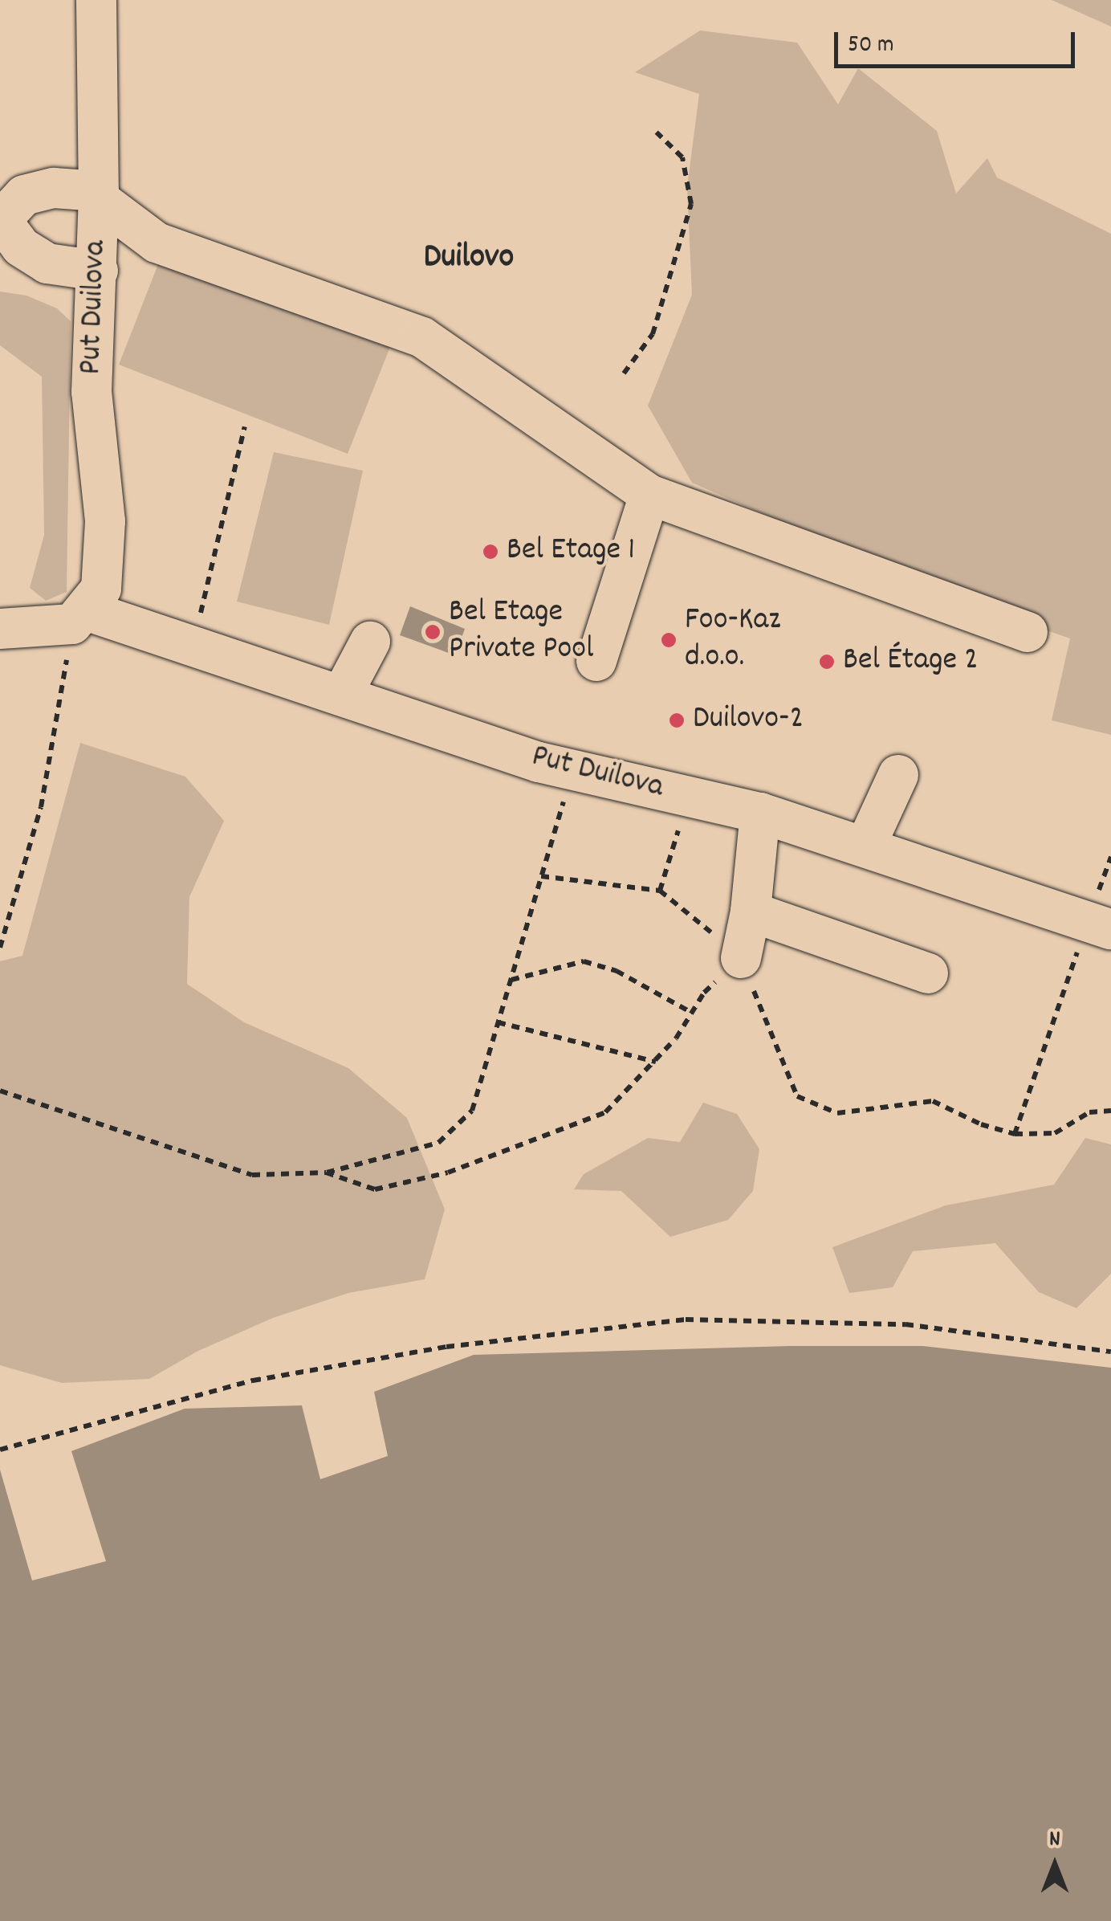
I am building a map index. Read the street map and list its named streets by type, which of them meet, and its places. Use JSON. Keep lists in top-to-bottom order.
{
  "streets": {
    "street": ["Put Duilova"]
  },
  "districts": ["Duilovo"],
  "places": [
    "Bel Etage 1",
    "Bel Etage Private Pool",
    "Foo-Kaz d.o.o.",
    "Bel Étage 2",
    "Duilovo-2"
  ],
  "scale_bar": "50 m",
  "north": "top"
}
